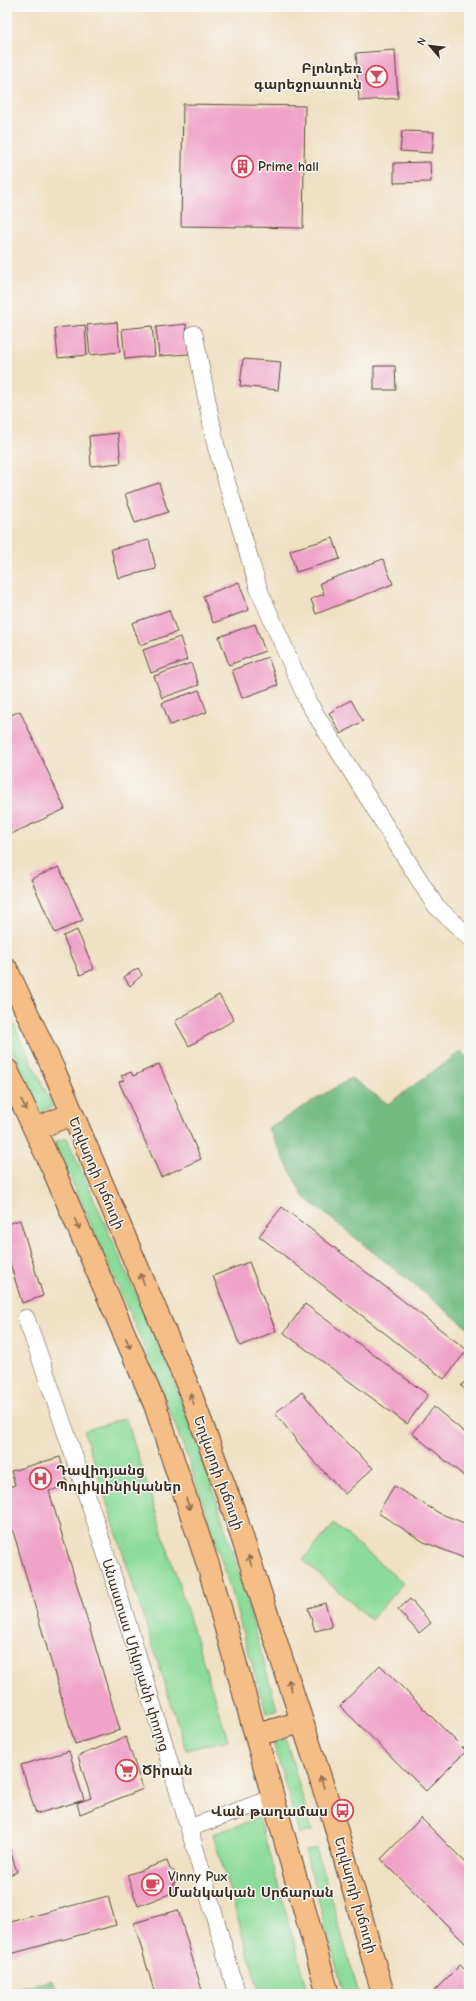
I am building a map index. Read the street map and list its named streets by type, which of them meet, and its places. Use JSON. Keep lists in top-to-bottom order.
{
  "streets": {
    "main road": ["Եղվարդի խճուղի"],
    "street": ["Անաստաս Միկոյանի փողոց"]
  },
  "places": {
    "bar": ["Բլոնդեռ գարեջրատուն"],
    "building": ["Prime hall"],
    "hospital": ["Դավիդյանց Պոլիկլինիկաներ"],
    "supermarket": ["Ծիրան"],
    "bus stop": ["Վան թաղամաս"],
    "cafe": ["Vinny Pux Մանկական Սրճարան"]
  },
  "north": "top left"
}
